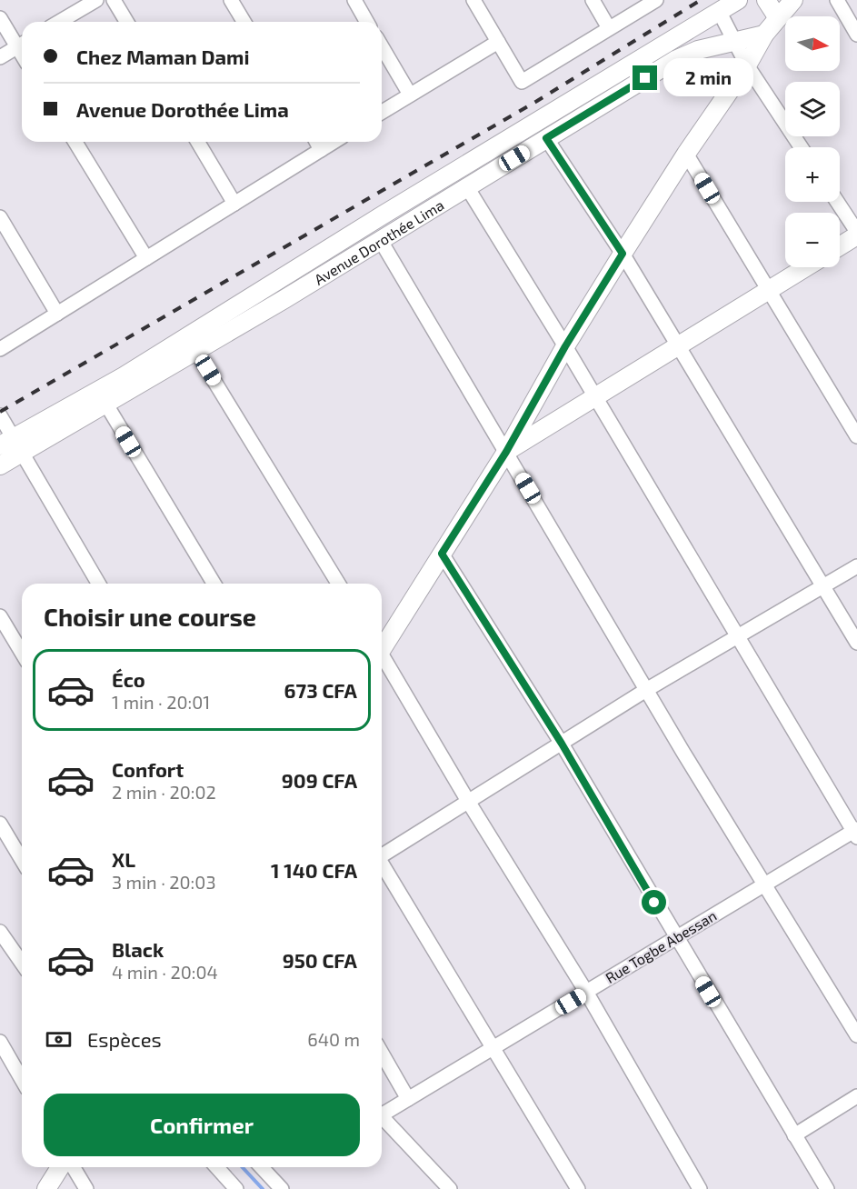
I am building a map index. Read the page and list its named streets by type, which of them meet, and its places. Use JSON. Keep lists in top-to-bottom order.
{
  "streets": {
    "main road": ["Avenue Dorothée Lima"],
    "street": ["Rue Togbe Abessan"]
  },
  "north": "right",
  "page": {
    "map_buttons": ["+", "−"],
    "banner": ["Chez Maman Dami", "Avenue Dorothée Lima"],
    "bubble": "2 min",
    "heading": "Choisir une course",
    "list": [
      {
        "name": "Éco",
        "note": "1 min · 20:01",
        "value": "673 CFA"
      },
      {
        "name": "Confort",
        "note": "2 min · 20:02",
        "value": "909 CFA"
      },
      {
        "name": "XL",
        "note": "3 min · 20:03",
        "value": "1 140 CFA"
      },
      {
        "name": "Black",
        "note": "4 min · 20:04",
        "value": "950 CFA"
      }
    ],
    "pay": ["Espèces", "640 m"],
    "buttons": "Confirmer"
  }
}
